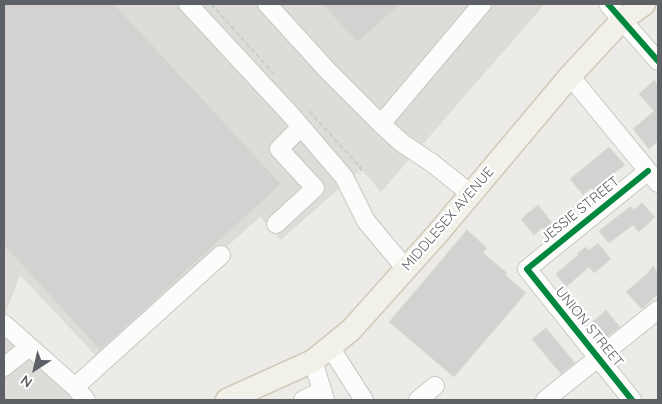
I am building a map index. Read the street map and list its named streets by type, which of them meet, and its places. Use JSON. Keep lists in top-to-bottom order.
{
  "streets": {
    "main road": ["MIDDLESEX AVENUE"],
    "street": ["JESSIE STREET", "UNION STREET"]
  },
  "crossings": [
    ["JESSIE STREET", "UNION STREET"]
  ],
  "north": "bottom left"
}
